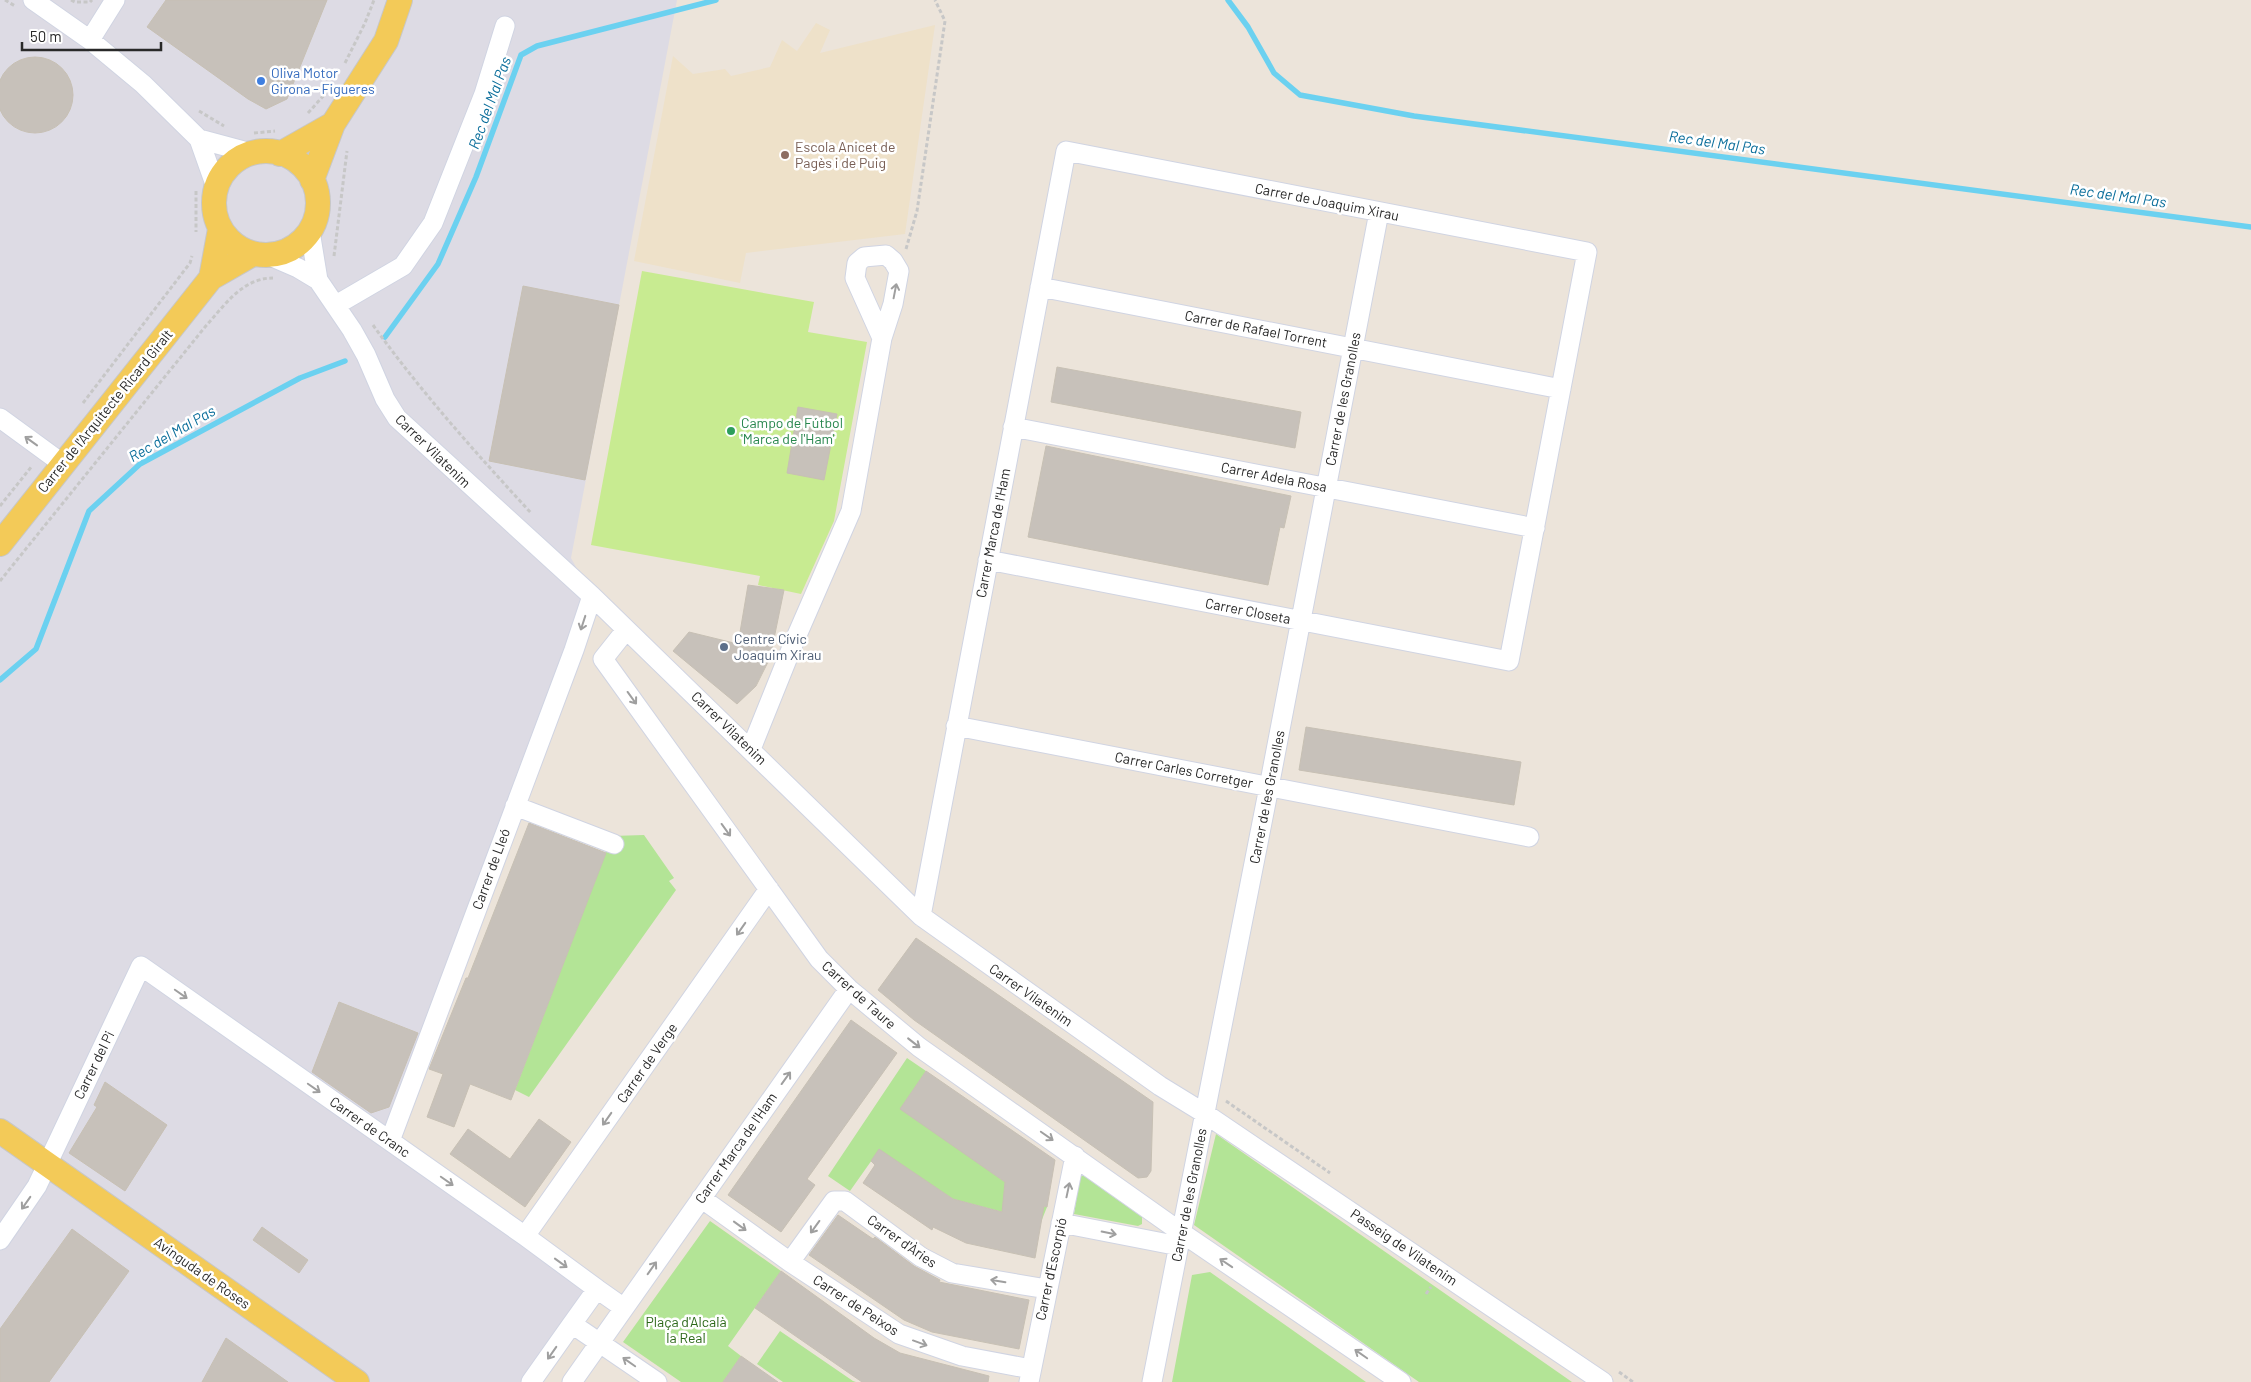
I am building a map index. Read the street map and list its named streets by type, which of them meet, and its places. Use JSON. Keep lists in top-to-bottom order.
{
  "streets": {
    "main road": ["Carrer de l'Arquitecte Ricard Giralt", "Avinguda de Roses"],
    "street": [
      "Carrer de Joaquim Xirau",
      "Carrer de Rafael Torrent",
      "Carrer de les Granolles",
      "Carrer Vilatenim",
      "Carrer Adela Rosa",
      "Carrer Marca de l'Ham",
      "Carrer Closeta",
      "Carrer Carles Corretger",
      "Carrer de Lleó",
      "Carrer de Taure",
      "Carrer de Verge",
      "Carrer del Pi",
      "Carrer de Cranc",
      "Carrer d'Àries",
      "Passeig de Vilatenim",
      "Carrer d'Escorpió",
      "Carrer de Peixos"
    ]
  },
  "crossings": [
    ["Carrer de Joaquim Xirau", "Carrer de Rafael Torrent"],
    ["Carrer de Joaquim Xirau", "Carrer de les Granolles"],
    ["Carrer de Joaquim Xirau", "Carrer Marca de l'Ham"],
    ["Carrer de Rafael Torrent", "Carrer de les Granolles"],
    ["Carrer de Rafael Torrent", "Carrer Marca de l'Ham"],
    ["Carrer de les Granolles", "Carrer Vilatenim"],
    ["Carrer de les Granolles", "Carrer Adela Rosa"],
    ["Carrer de les Granolles", "Carrer Closeta"],
    ["Carrer de les Granolles", "Carrer Carles Corretger"],
    ["Carrer de les Granolles", "Carrer de Taure"],
    ["Carrer de les Granolles", "Passeig de Vilatenim"],
    ["Carrer de l'Arquitecte Ricard Giralt", "Carrer Vilatenim"],
    ["Carrer Vilatenim", "Carrer Marca de l'Ham"],
    ["Carrer Vilatenim", "Carrer de Lleó"],
    ["Carrer Vilatenim", "Passeig de Vilatenim"],
    ["Carrer Adela Rosa", "Carrer Marca de l'Ham"],
    ["Carrer Adela Rosa", "Carrer Closeta"],
    ["Carrer Marca de l'Ham", "Carrer Closeta"],
    ["Carrer Marca de l'Ham", "Carrer Carles Corretger"],
    ["Carrer Marca de l'Ham", "Carrer de Taure"],
    ["Carrer Marca de l'Ham", "Carrer de Peixos"],
    ["Carrer de Lleó", "Carrer de Cranc"],
    ["Carrer de Taure", "Carrer de Verge"],
    ["Carrer de Taure", "Carrer d'Escorpió"],
    ["Carrer de Verge", "Carrer de Cranc"],
    ["Carrer del Pi", "Carrer de Cranc"],
    ["Carrer del Pi", "Avinguda de Roses"],
    ["Carrer d'Àries", "Carrer d'Escorpió"],
    ["Carrer d'Àries", "Carrer de Peixos"],
    ["Carrer d'Escorpió", "Carrer de Peixos"]
  ],
  "one_way": [
    "Carrer de Taure",
    "Carrer de Verge",
    "Carrer de Cranc",
    "Carrer d'Àries",
    "Carrer de Peixos"
  ],
  "water": ["Rec del Mal Pas"],
  "parks": ["Plaça d'Alcalà la Real"],
  "places": [
    "Oliva Motor Girona - Figueres",
    "Escola Anicet de Pagès i de Puig",
    "Campo de Fútbol 'Marca de l'Ham'",
    "Centre Cívic Joaquim Xirau"
  ],
  "scale_bar": "50 m"
}
